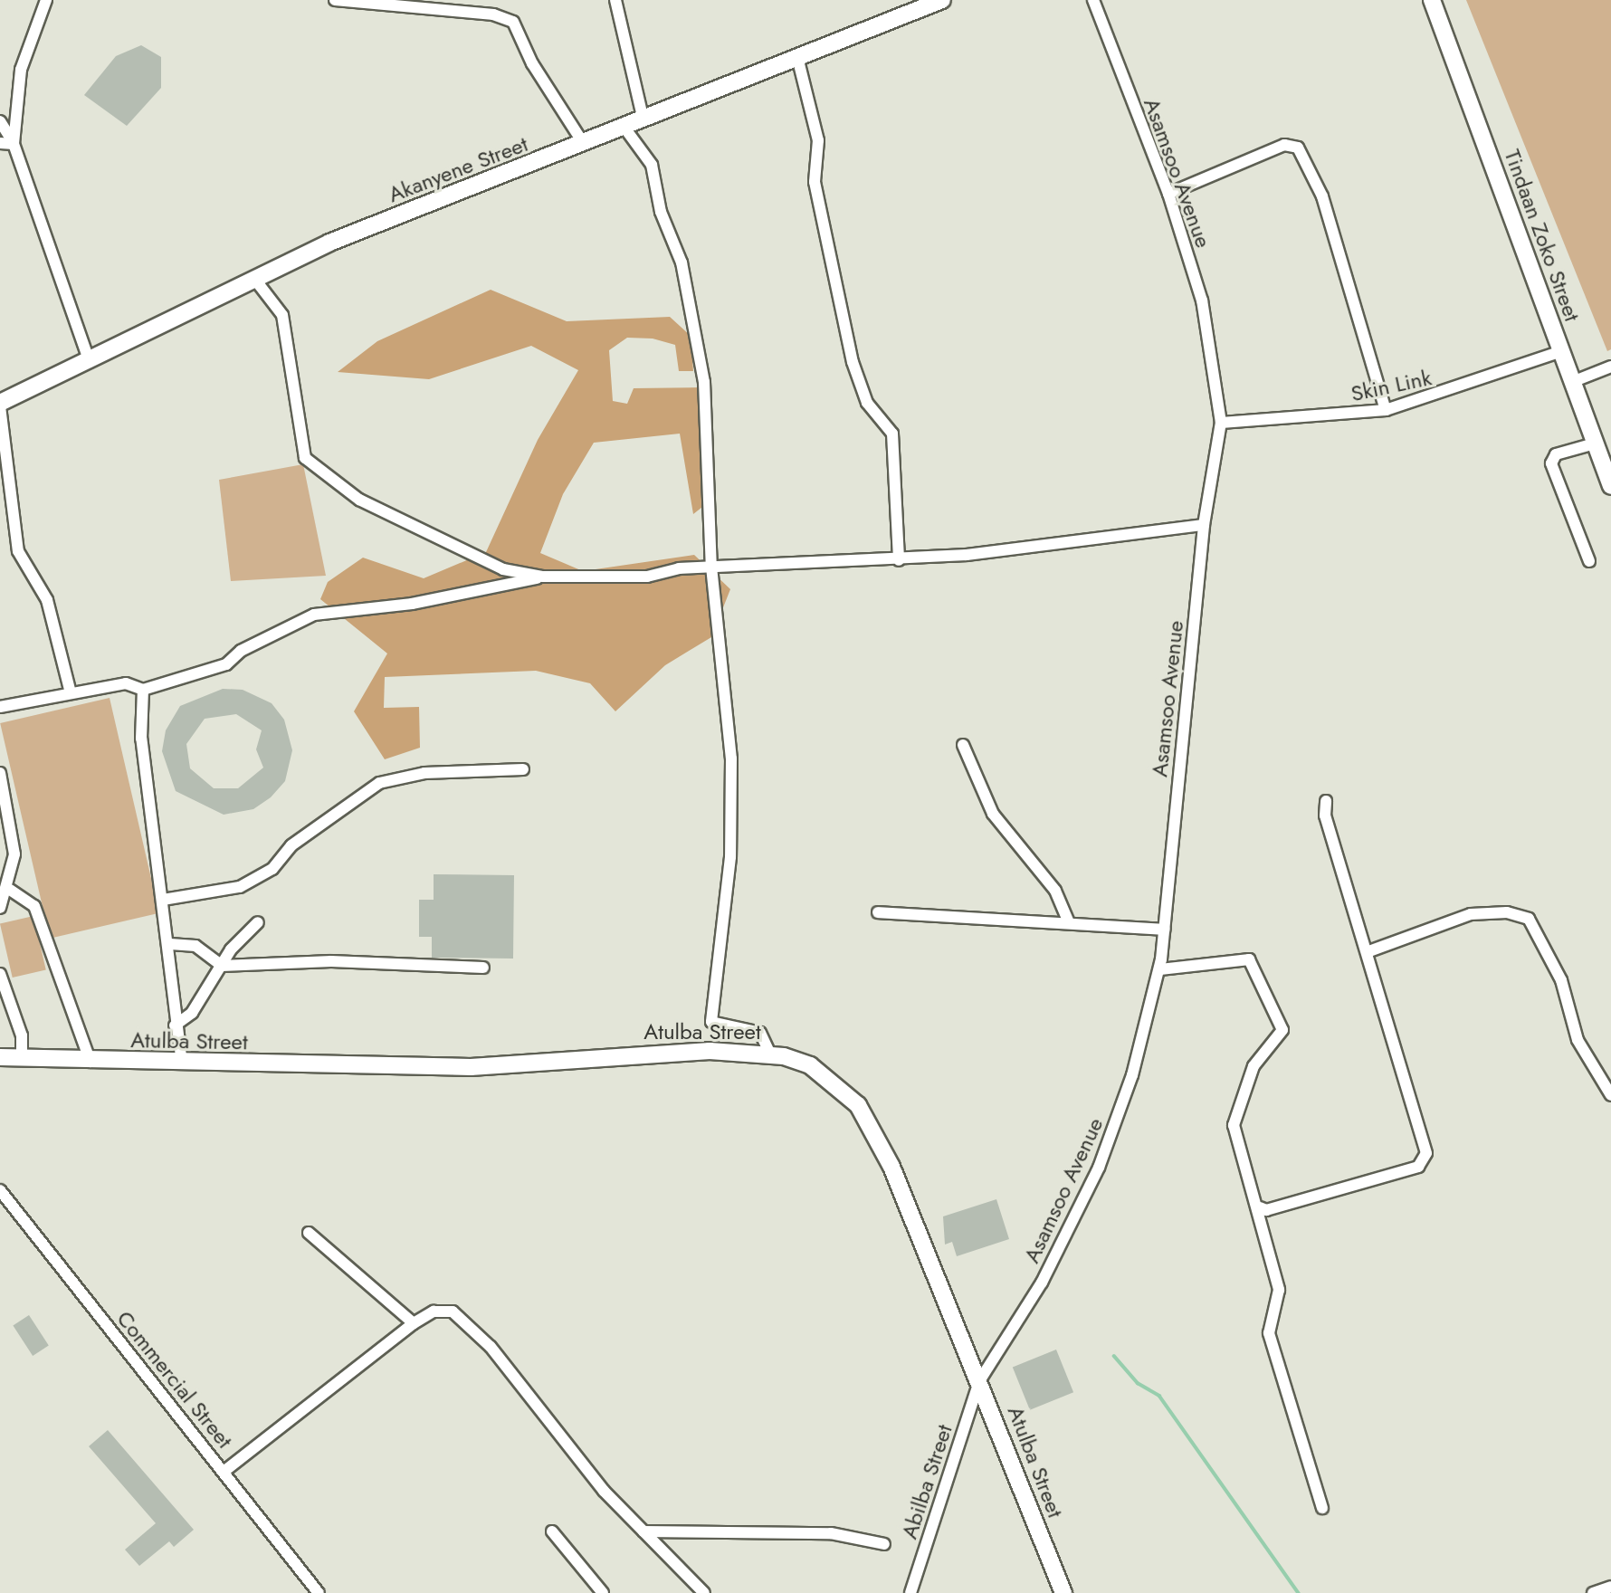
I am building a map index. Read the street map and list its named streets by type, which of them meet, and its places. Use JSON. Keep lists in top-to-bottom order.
{
  "streets": {
    "street": [
      "Akanyene Street",
      "Asamsoo Avenue",
      "Tindaan Zoko Street",
      "Skin Link",
      "Atulba Street",
      "Commercial Street",
      "Abilba Street"
    ]
  },
  "crossings": [
    ["Asamsoo Avenue", "Skin Link"],
    ["Asamsoo Avenue", "Atulba Street"],
    ["Asamsoo Avenue", "Abilba Street"],
    ["Tindaan Zoko Street", "Skin Link"],
    ["Atulba Street", "Abilba Street"]
  ]
}
